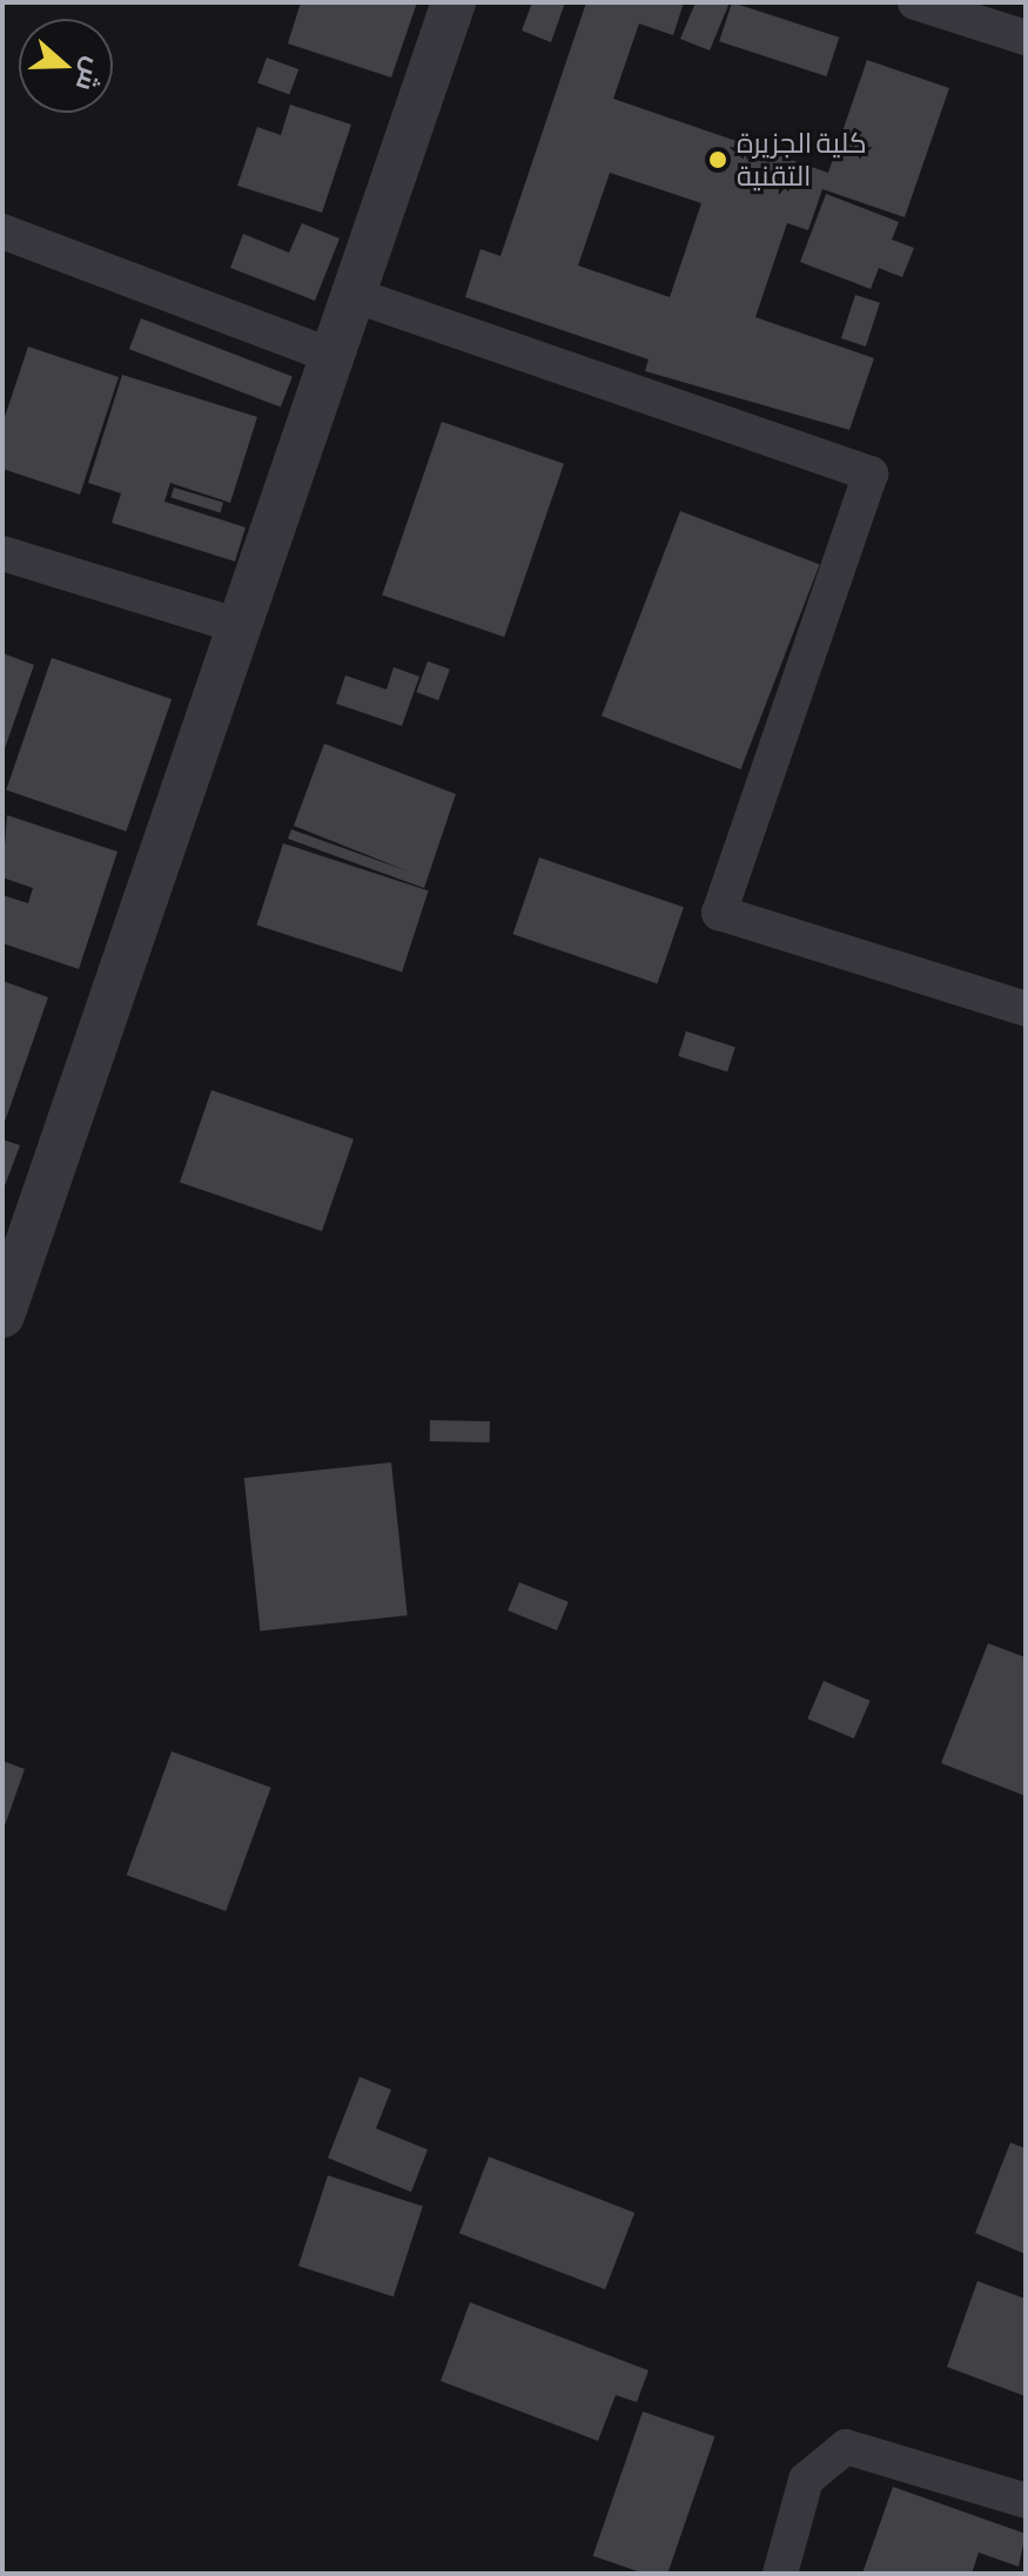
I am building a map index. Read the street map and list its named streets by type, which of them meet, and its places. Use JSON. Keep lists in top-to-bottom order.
{
  "places": ["كلية الجزيرة التقنية"],
  "north": "right"
}
